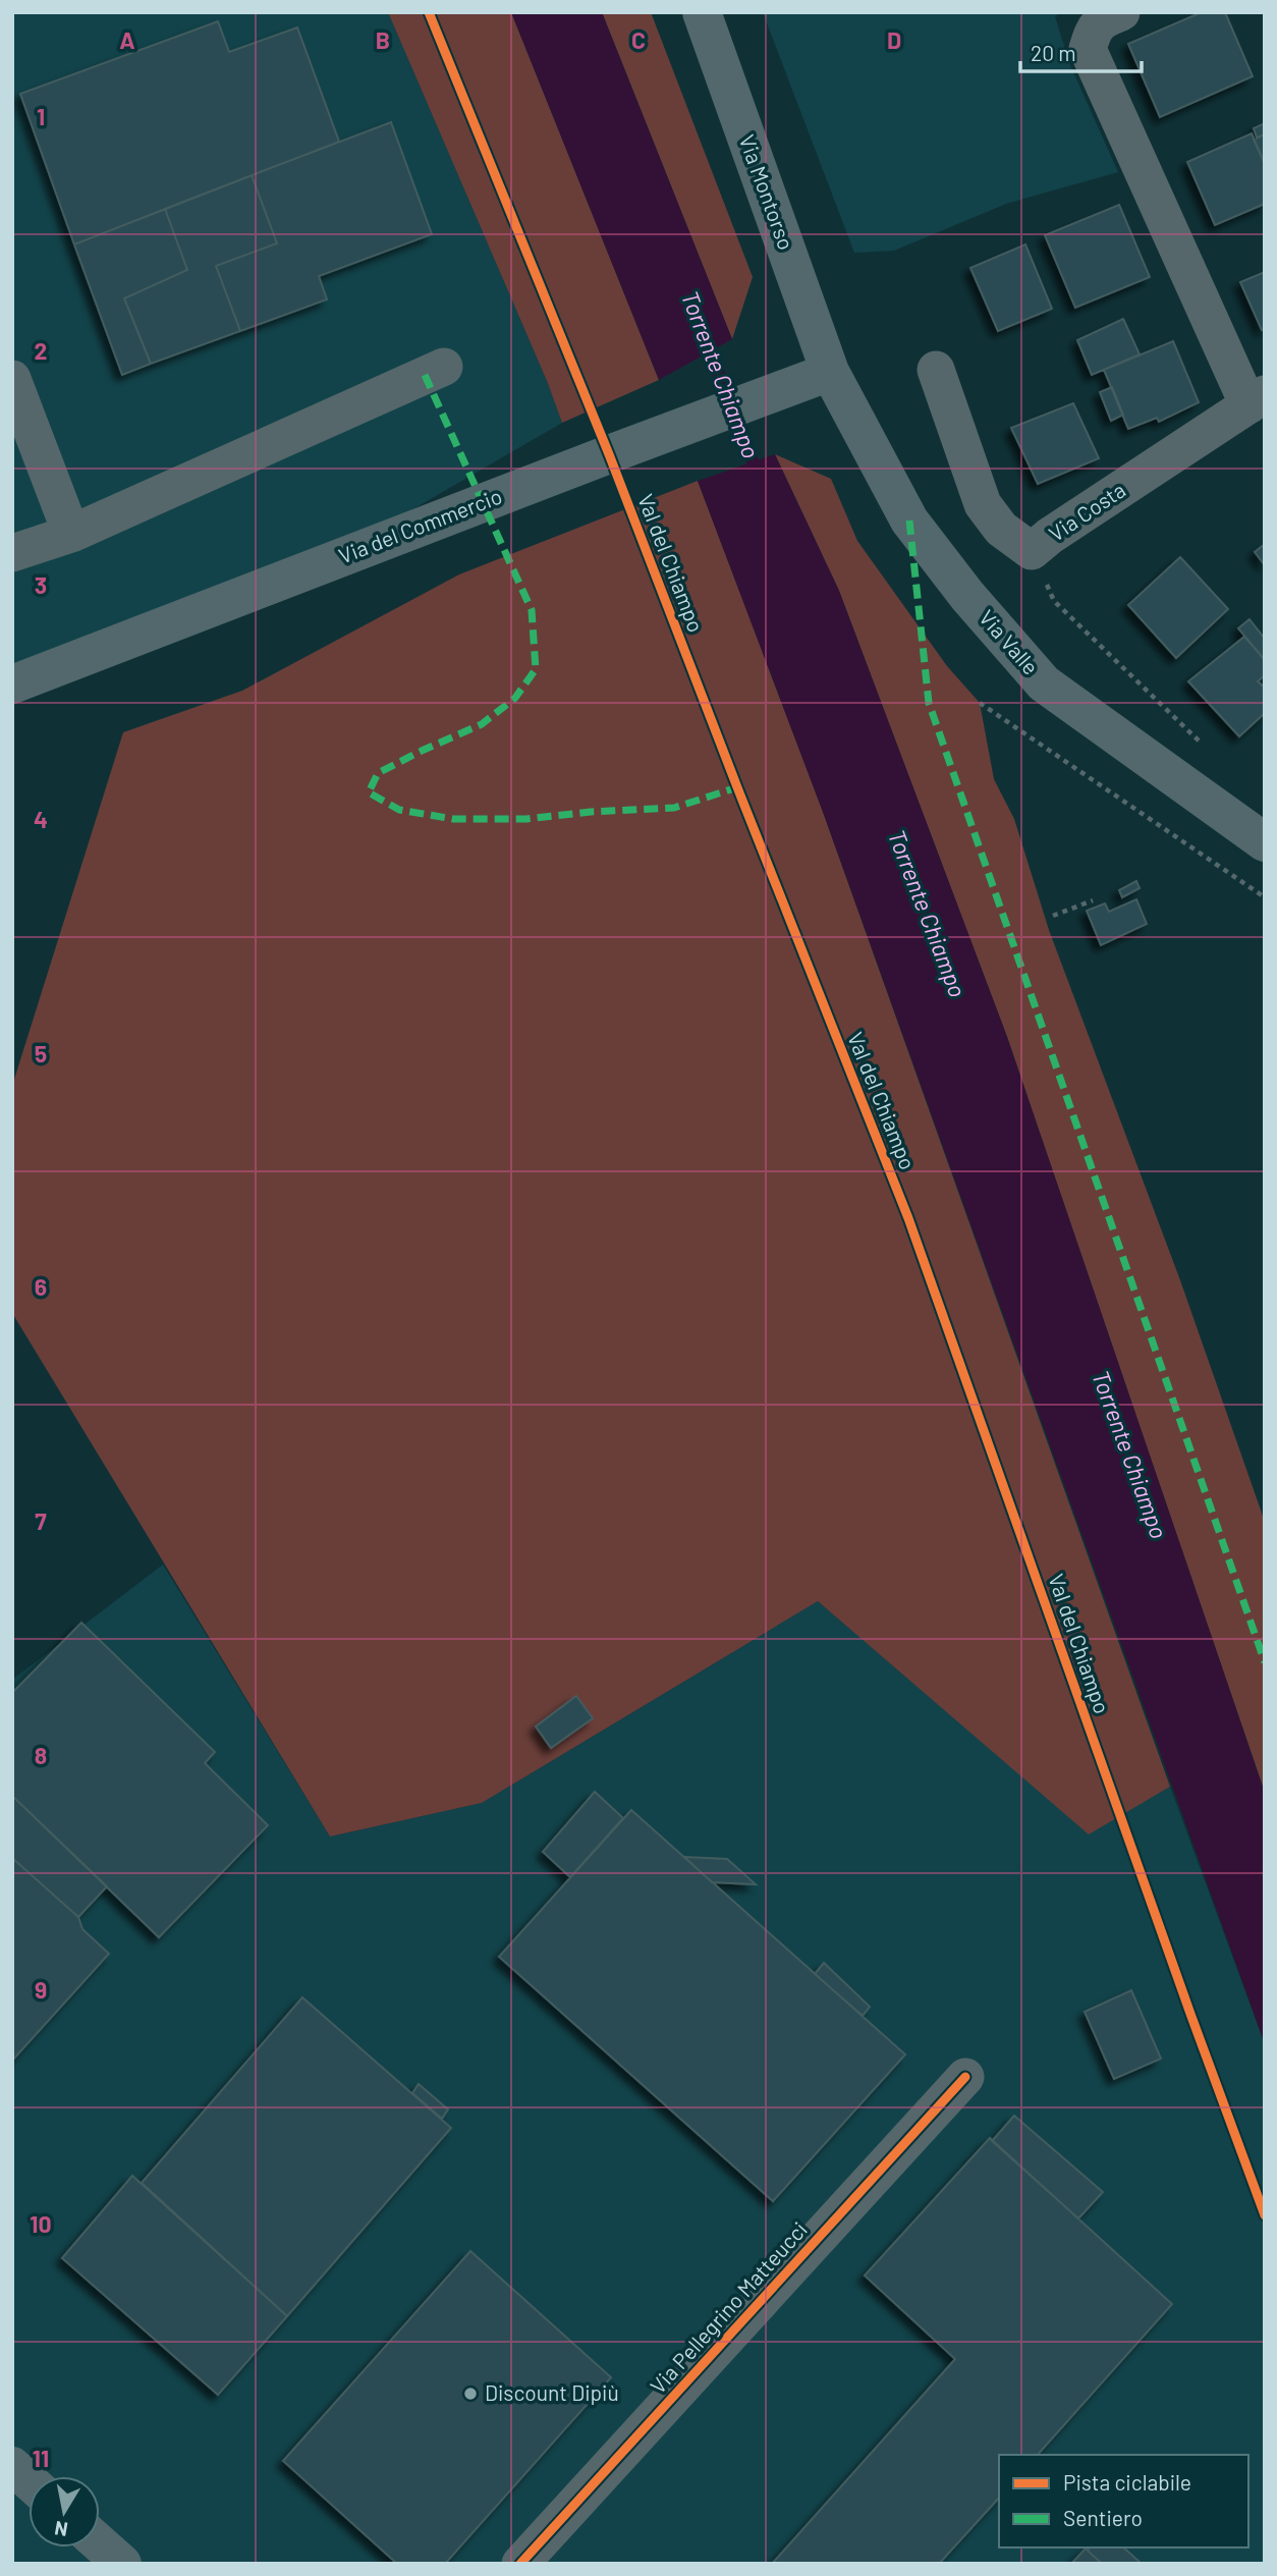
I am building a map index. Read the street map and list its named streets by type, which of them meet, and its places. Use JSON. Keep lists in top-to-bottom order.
{
  "streets": {
    "main road": ["Via Montorso", "Via del Commercio", "Via Valle"],
    "street": ["Via Costa", "Via Pellegrino Matteucci"],
    "cycle path": ["Val del Chiampo"]
  },
  "crossings": [
    ["Via Montorso", "Via del Commercio"],
    ["Via Montorso", "Via Valle"],
    ["Via del Commercio", "Via Valle"]
  ],
  "water": ["Torrente Chiampo"],
  "places": ["Discount Dipiù"],
  "legend": ["Pista ciclabile", "Sentiero"],
  "scale_bar": "20 m",
  "north": "bottom",
  "grid": {
    "columns": [
      "A",
      "B",
      "C",
      "D"
    ],
    "rows": [
      "1",
      "2",
      "3",
      "4",
      "5",
      "6",
      "7",
      "8",
      "9",
      "10",
      "11"
    ]
  }
}
